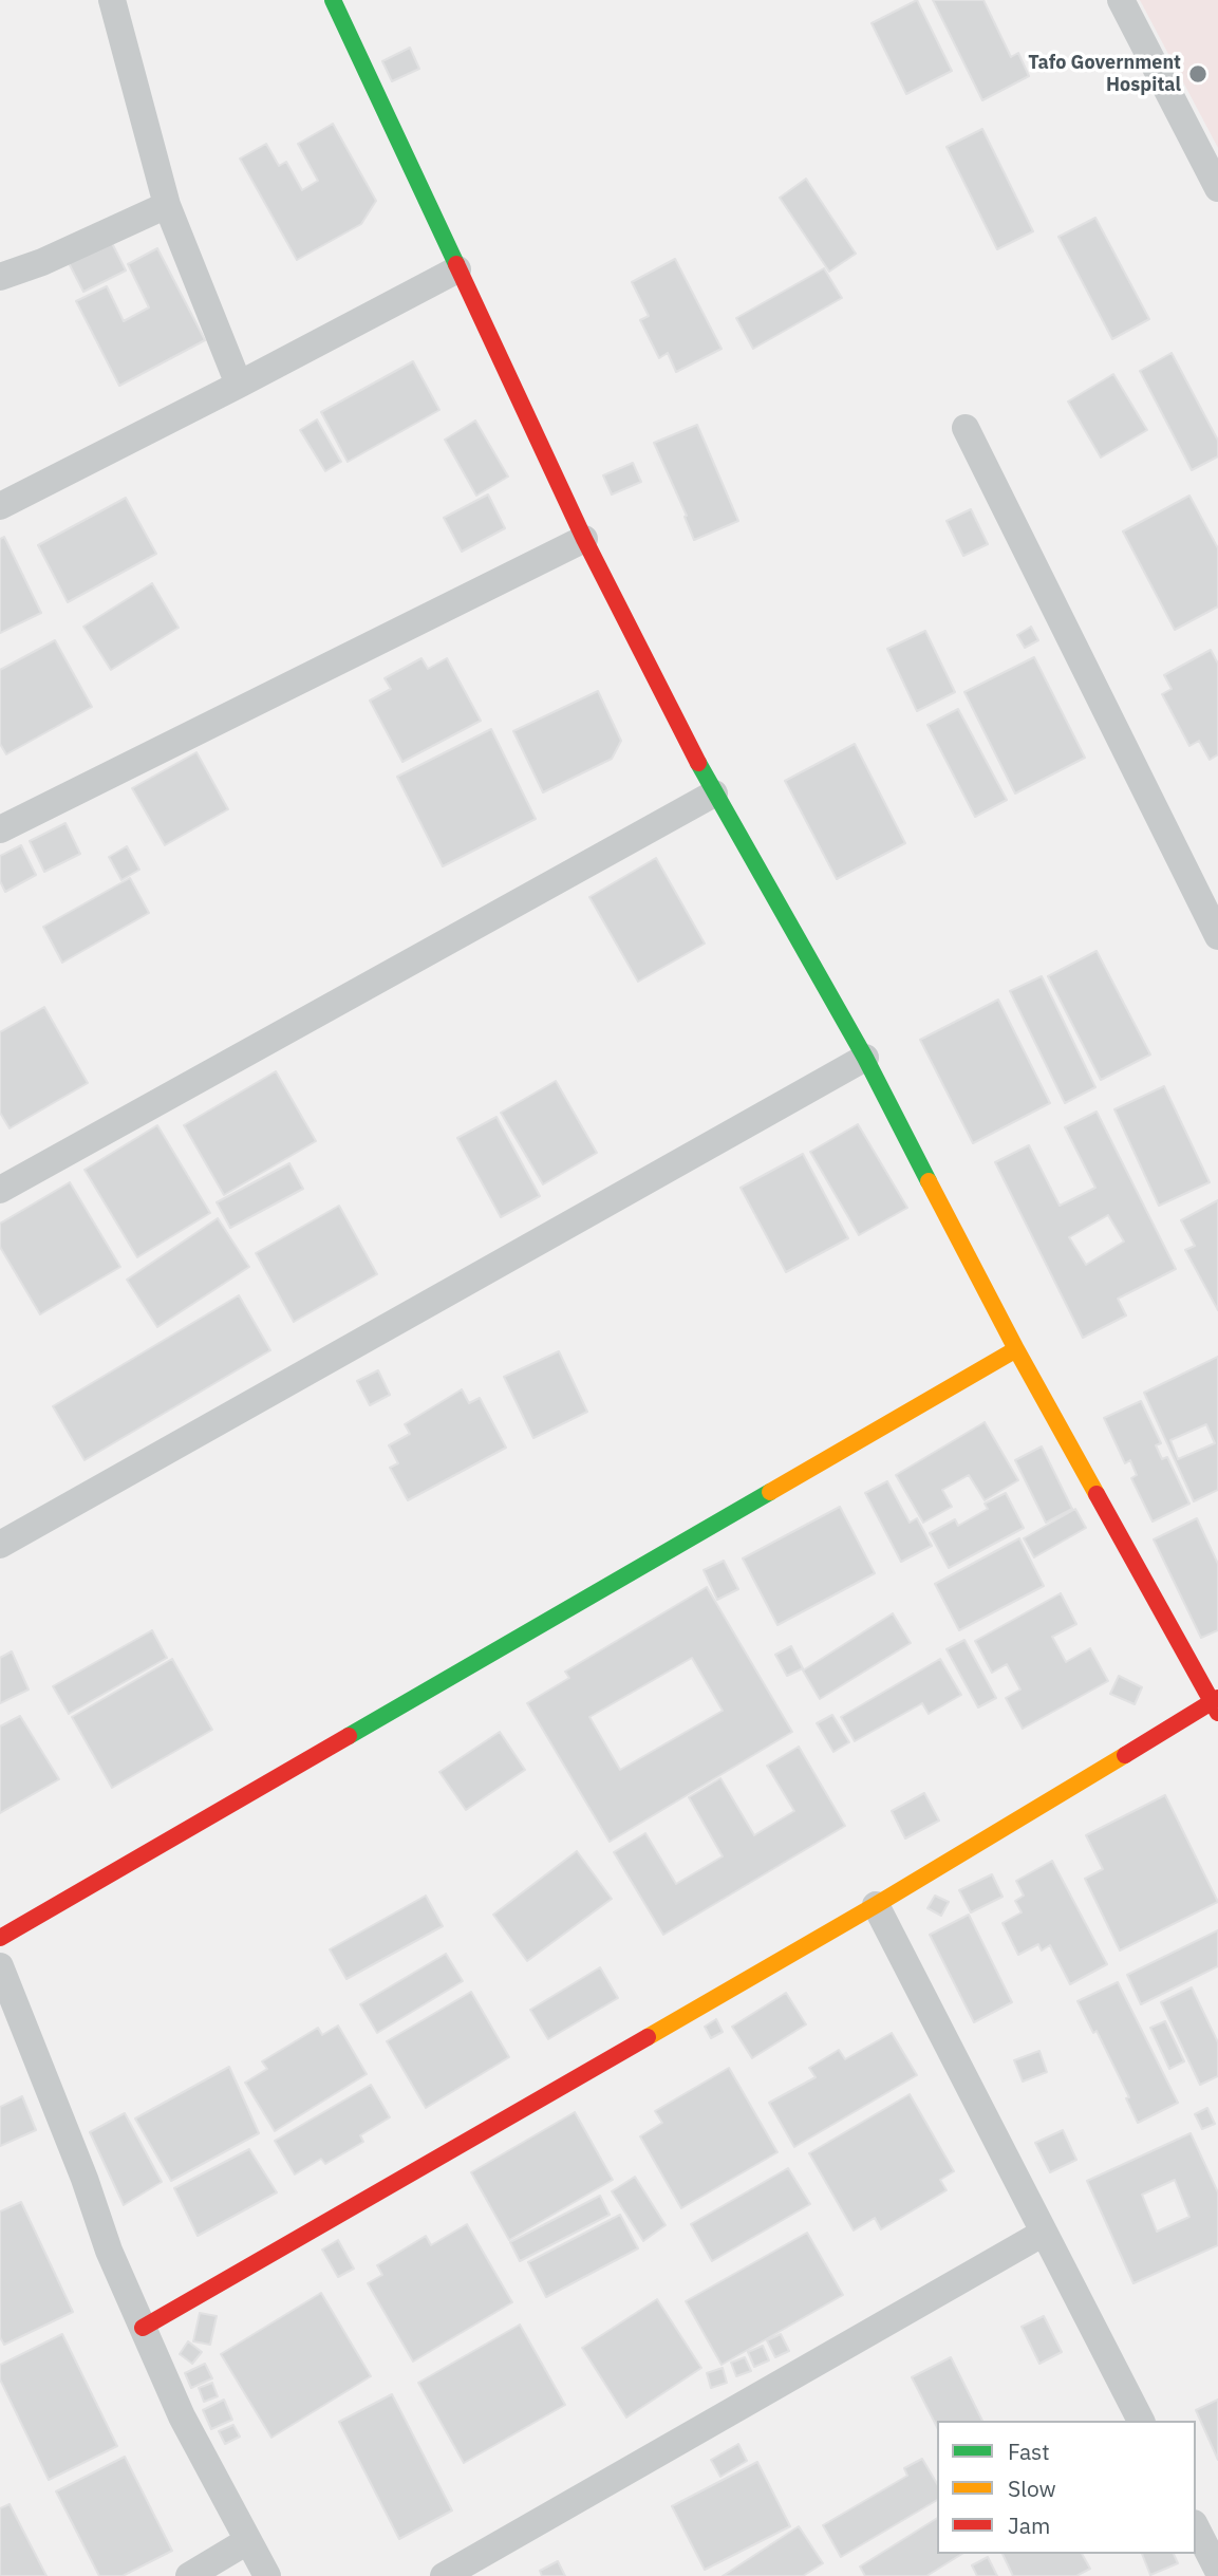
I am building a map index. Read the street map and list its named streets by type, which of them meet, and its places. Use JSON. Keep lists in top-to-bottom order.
{
  "places": ["Tafo Government Hospital"],
  "legend": ["Fast", "Slow", "Jam"]
}
